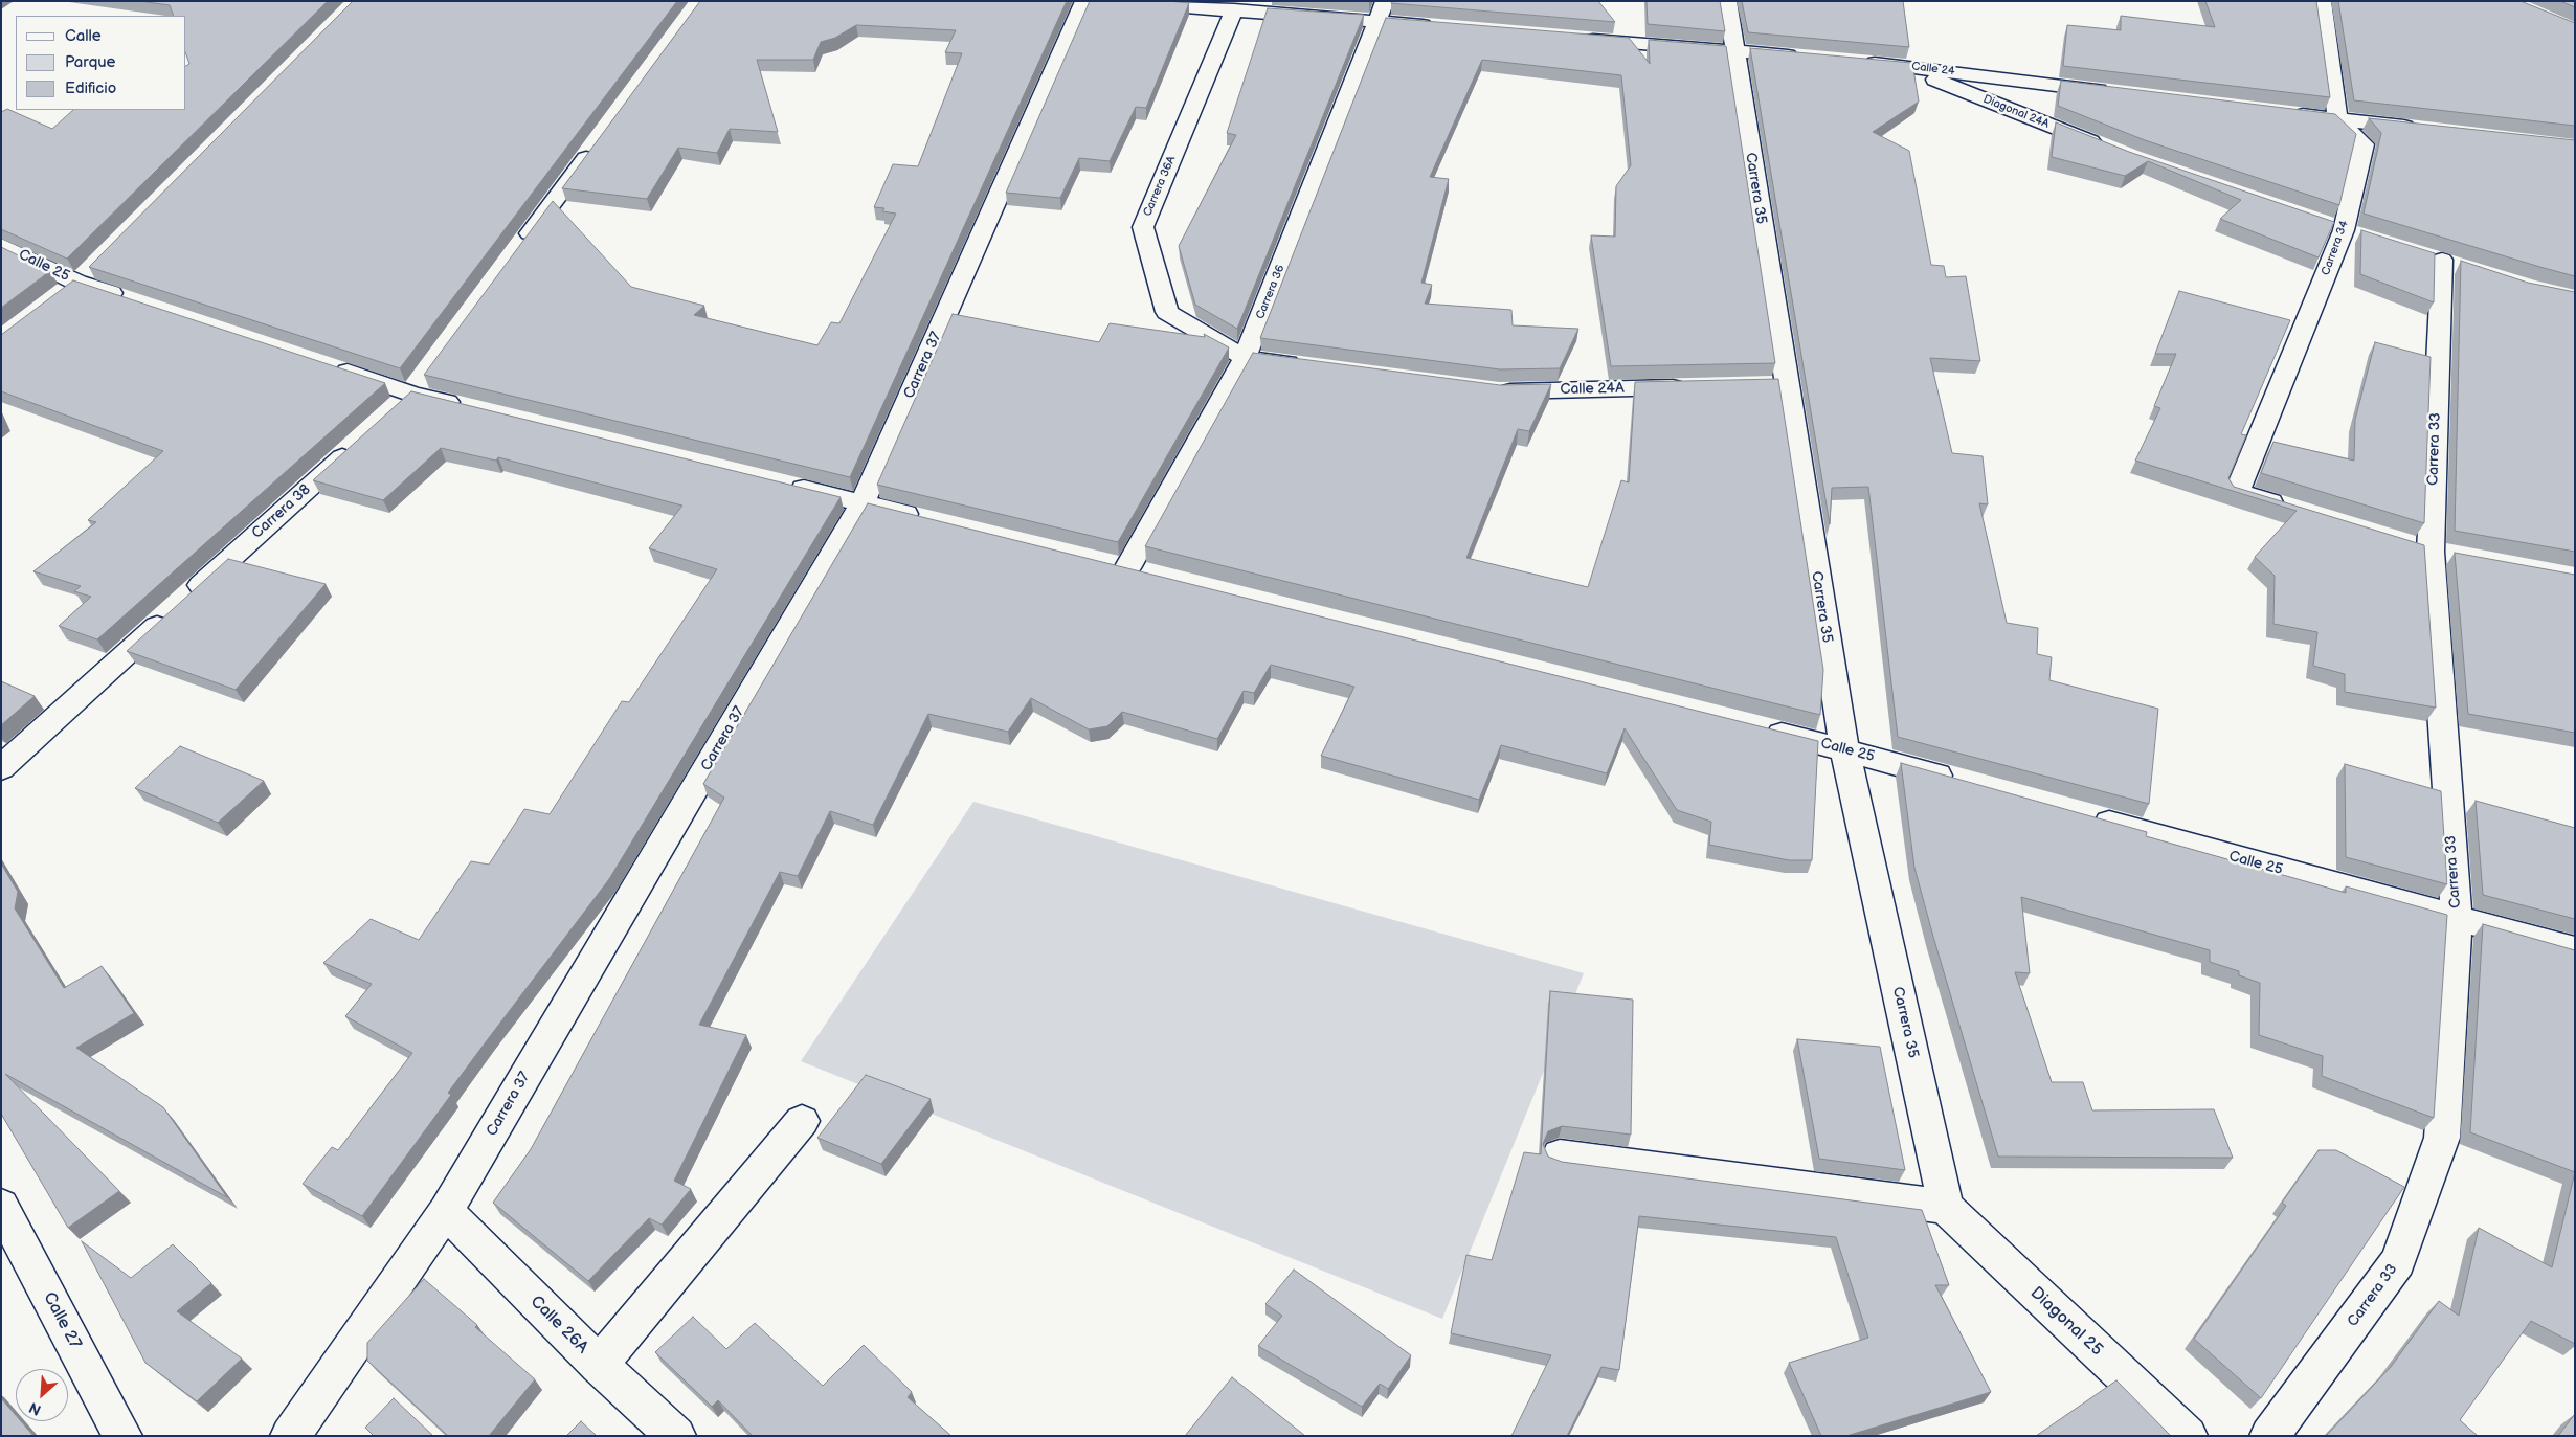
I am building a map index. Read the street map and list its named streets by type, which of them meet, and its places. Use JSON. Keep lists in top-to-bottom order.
{
  "streets": {
    "street": [
      "Calle 24",
      "Diagonal 24A",
      "Carrera 36A",
      "Carrera 35",
      "Carrera 34",
      "Calle 25",
      "Carrera 36",
      "Carrera 37",
      "Calle 24A",
      "Carrera 33",
      "Carrera 38",
      "Calle 27",
      "Diagonal 25",
      "Calle 26A"
    ]
  },
  "crossings": [
    ["Calle 24", "Diagonal 24A"],
    ["Carrera 36A", "Carrera 36"],
    ["Carrera 35", "Calle 25"],
    ["Carrera 35", "Diagonal 25"],
    ["Calle 25", "Carrera 33"],
    ["Carrera 37", "Calle 26A"]
  ],
  "legend": ["Calle", "Parque", "Edificio"],
  "north": "bottom left"
}
